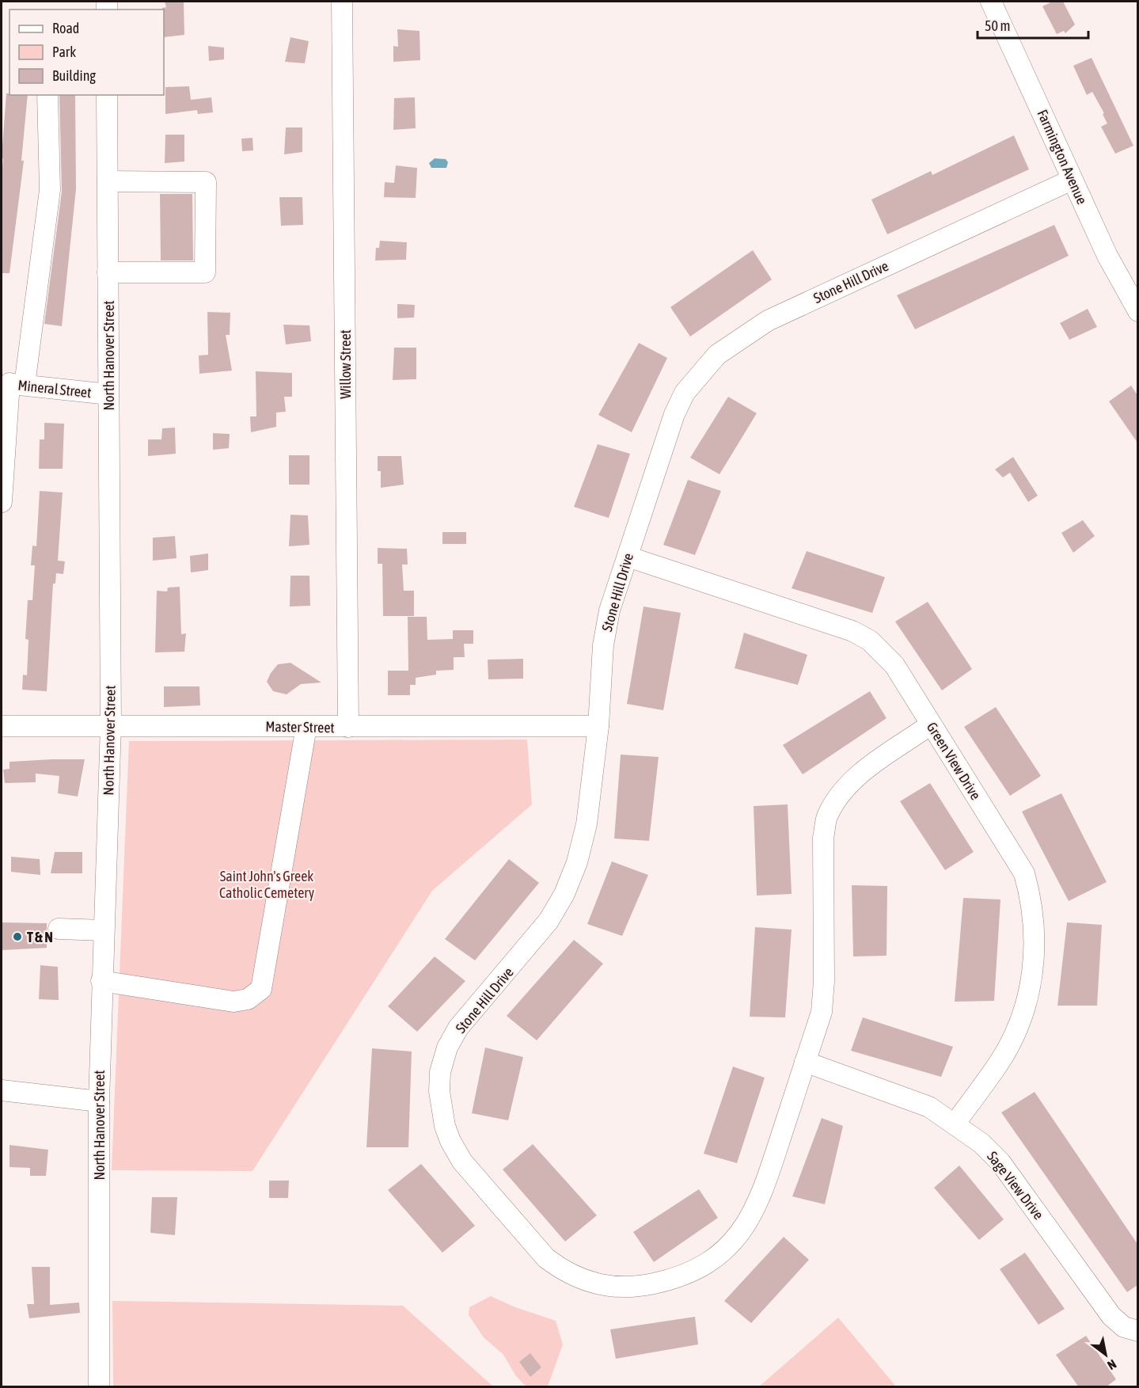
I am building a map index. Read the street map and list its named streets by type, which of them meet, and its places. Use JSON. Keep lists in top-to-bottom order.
{
  "streets": {
    "street": [
      "Farmington Avenue",
      "Stone Hill Drive",
      "North Hanover Street",
      "Willow Street",
      "Mineral Street",
      "Master Street",
      "Green View Drive",
      "Sage View Drive"
    ]
  },
  "crossings": [
    ["Farmington Avenue", "Stone Hill Drive"],
    ["Stone Hill Drive", "Master Street"],
    ["Stone Hill Drive", "Green View Drive"],
    ["Stone Hill Drive", "Sage View Drive"],
    ["North Hanover Street", "Mineral Street"],
    ["North Hanover Street", "Master Street"],
    ["Willow Street", "Master Street"],
    ["Green View Drive", "Sage View Drive"]
  ],
  "parks": ["Saint John's Greek Catholic Cemetery"],
  "places": ["T & N"],
  "legend": ["Road", "Park", "Building"],
  "scale_bar": "50 m",
  "north": "bottom right"
}
